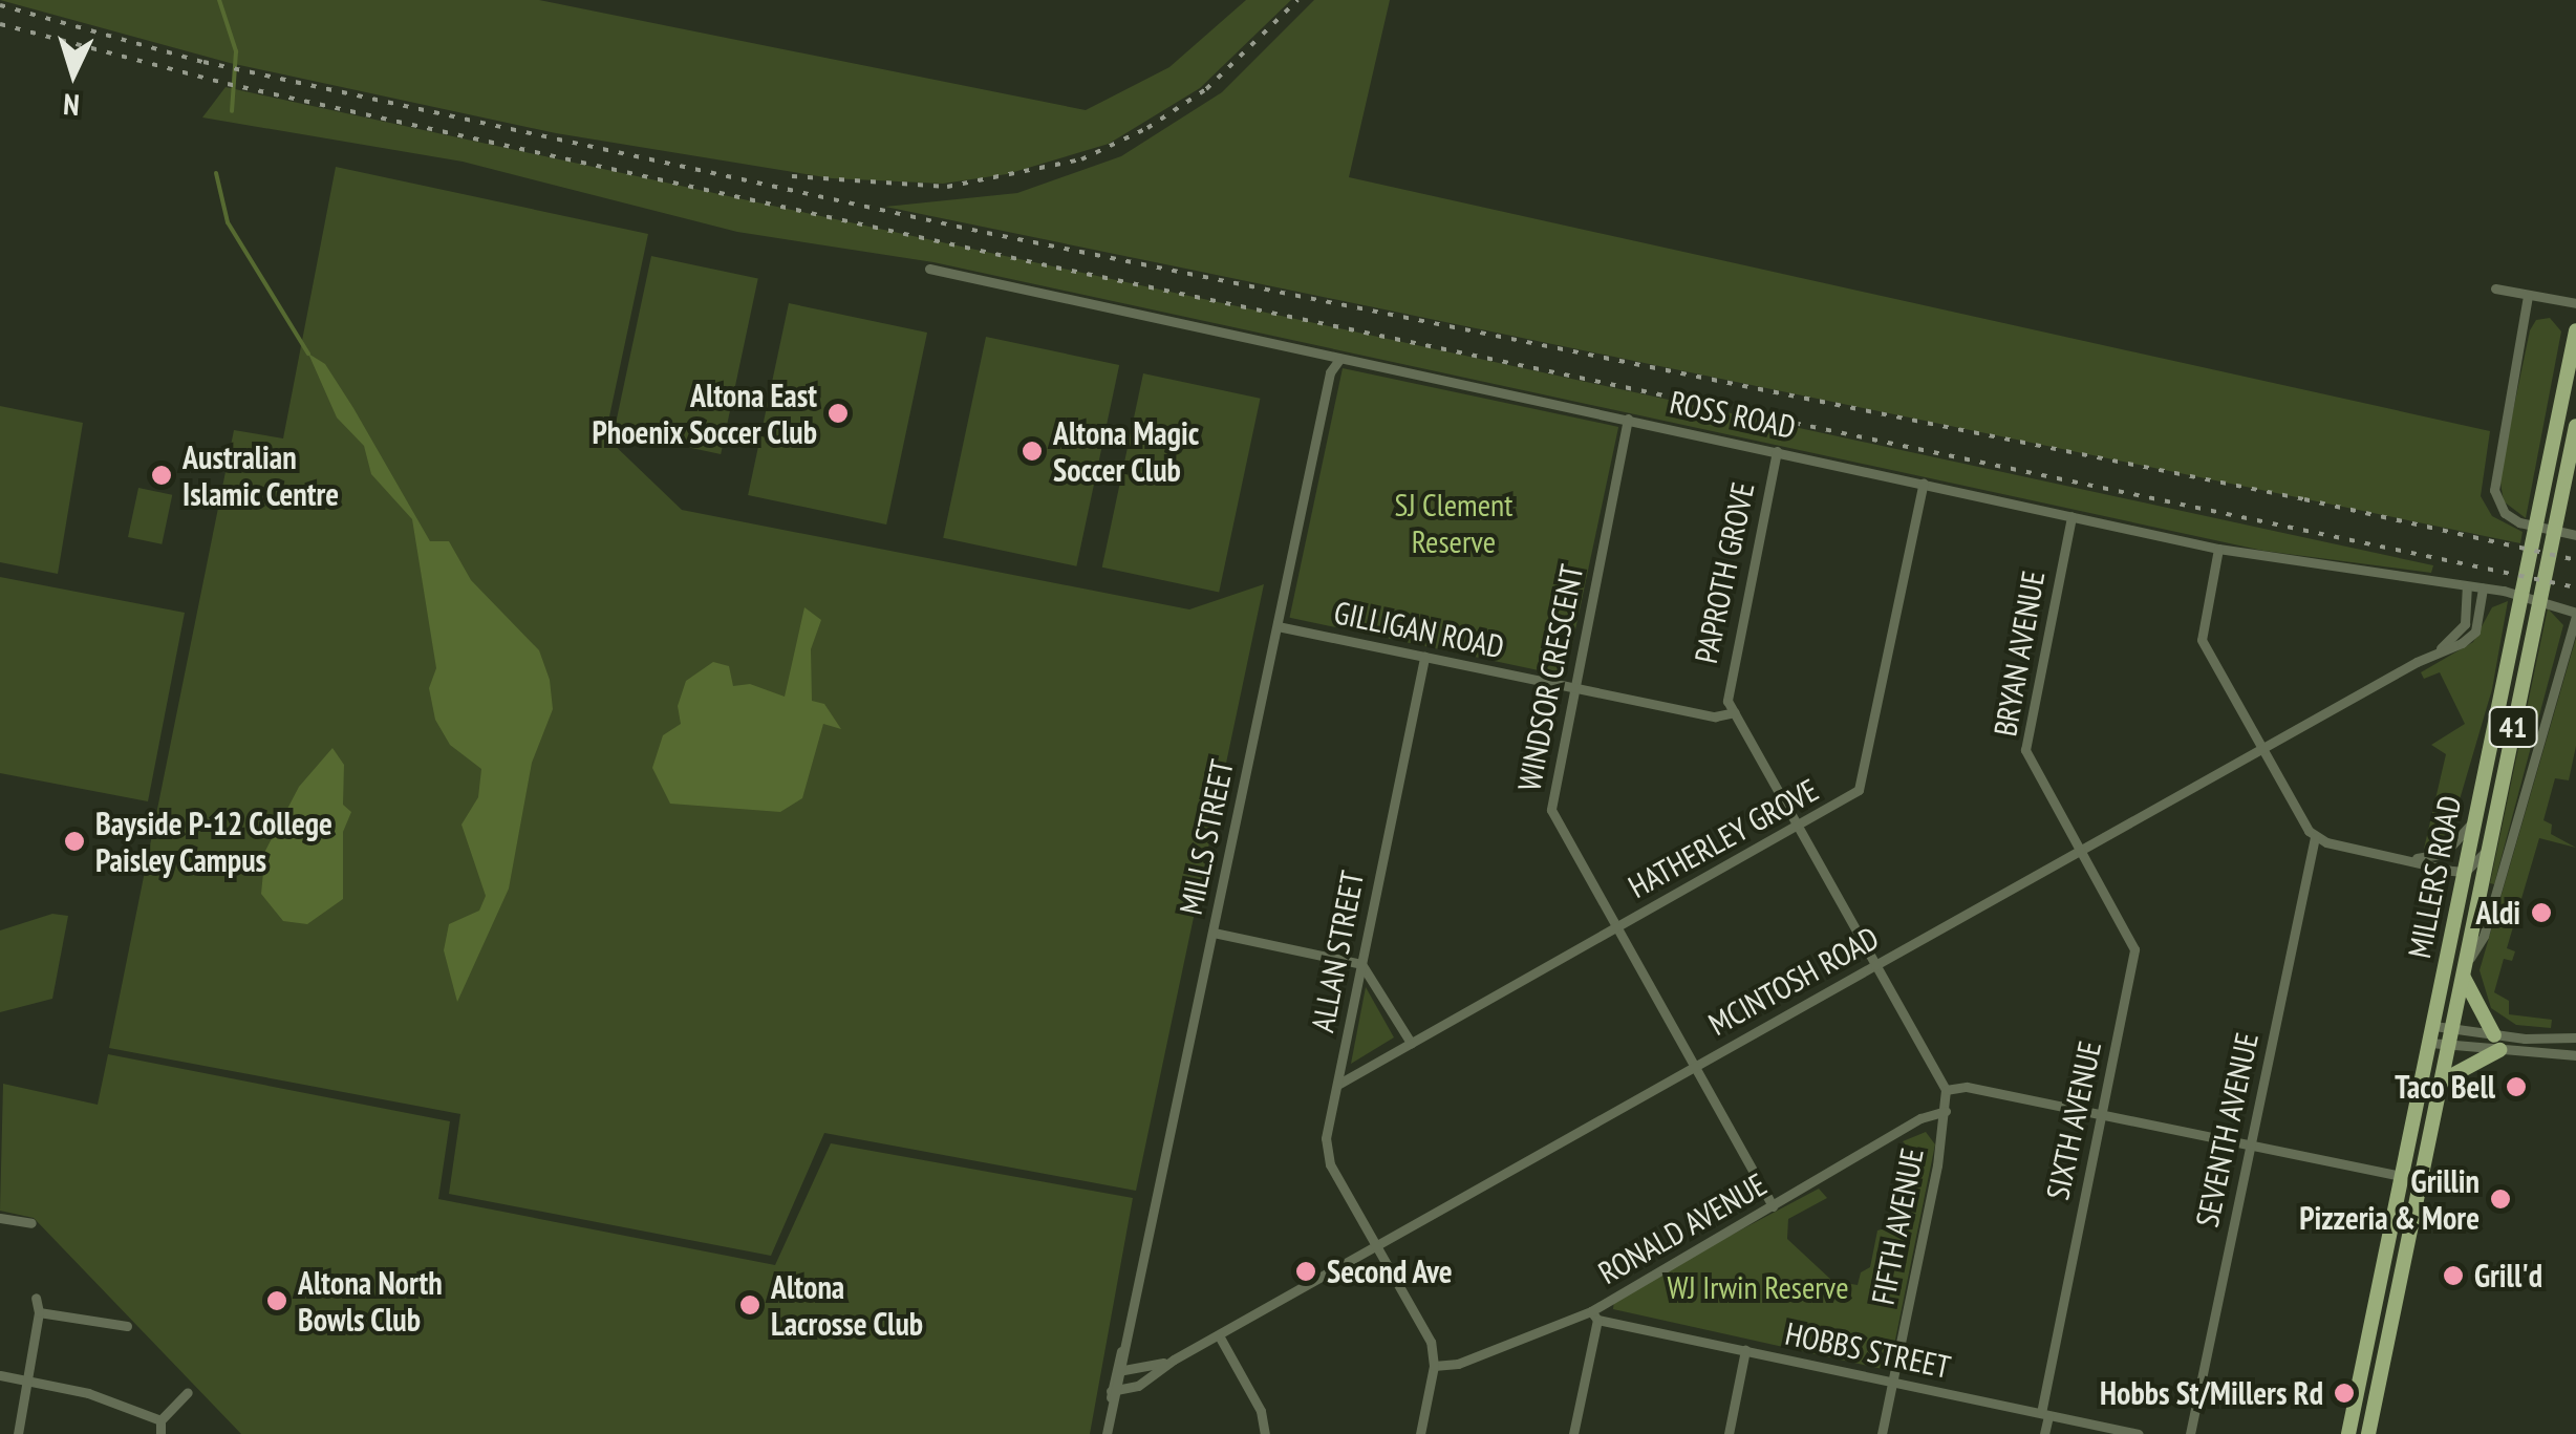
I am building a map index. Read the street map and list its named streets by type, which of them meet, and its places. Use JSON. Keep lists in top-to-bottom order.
{
  "streets": {
    "main road": ["41", "MILLERS ROAD"],
    "street": [
      "ROSS ROAD",
      "PAPROTH GROVE",
      "GILLIGAN ROAD",
      "BRYAN AVENUE",
      "WINDSOR CRESCENT",
      "MILLS STREET",
      "HATHERLEY GROVE",
      "ALLAN STREET",
      "MCINTOSH ROAD",
      "SIXTH AVENUE",
      "SEVENTH AVENUE",
      "FIFTH AVENUE",
      "RONALD AVENUE",
      "HOBBS STREET"
    ]
  },
  "crossings": [
    ["ROSS ROAD", "PAPROTH GROVE"],
    ["ROSS ROAD", "BRYAN AVENUE"],
    ["ROSS ROAD", "WINDSOR CRESCENT"],
    ["ROSS ROAD", "MILLS STREET"],
    ["ROSS ROAD", "HATHERLEY GROVE"],
    ["ROSS ROAD", "MILLERS ROAD"],
    ["ROSS ROAD", "MCINTOSH ROAD"],
    ["PAPROTH GROVE", "GILLIGAN ROAD"],
    ["PAPROTH GROVE", "HATHERLEY GROVE"],
    ["PAPROTH GROVE", "MCINTOSH ROAD"],
    ["PAPROTH GROVE", "FIFTH AVENUE"],
    ["GILLIGAN ROAD", "WINDSOR CRESCENT"],
    ["GILLIGAN ROAD", "MILLS STREET"],
    ["GILLIGAN ROAD", "ALLAN STREET"],
    ["BRYAN AVENUE", "MCINTOSH ROAD"],
    ["BRYAN AVENUE", "SIXTH AVENUE"],
    ["WINDSOR CRESCENT", "HATHERLEY GROVE"],
    ["WINDSOR CRESCENT", "MCINTOSH ROAD"],
    ["WINDSOR CRESCENT", "RONALD AVENUE"],
    ["MILLS STREET", "MCINTOSH ROAD"],
    ["HATHERLEY GROVE", "ALLAN STREET"],
    ["ALLAN STREET", "MCINTOSH ROAD"],
    ["ALLAN STREET", "RONALD AVENUE"],
    ["MCINTOSH ROAD", "SIXTH AVENUE"],
    ["SIXTH AVENUE", "HOBBS STREET"],
    ["FIFTH AVENUE", "RONALD AVENUE"],
    ["FIFTH AVENUE", "HOBBS STREET"],
    ["RONALD AVENUE", "HOBBS STREET"]
  ],
  "parks": ["SJ Clement Reserve", "WJ Irwin Reserve"],
  "places": [
    "Altona East Phoenix Soccer Club",
    "Altona Magic Soccer Club",
    "Australian Islamic Centre",
    "Bayside P-12 College Paisley Campus",
    "Aldi",
    "Taco Bell",
    "Grillin Pizzeria & More",
    "Second Ave",
    "Grill'd",
    "Altona North Bowls Club",
    "Altona Lacrosse Club",
    "Hobbs St/Millers Rd"
  ],
  "north": "bottom"
}
